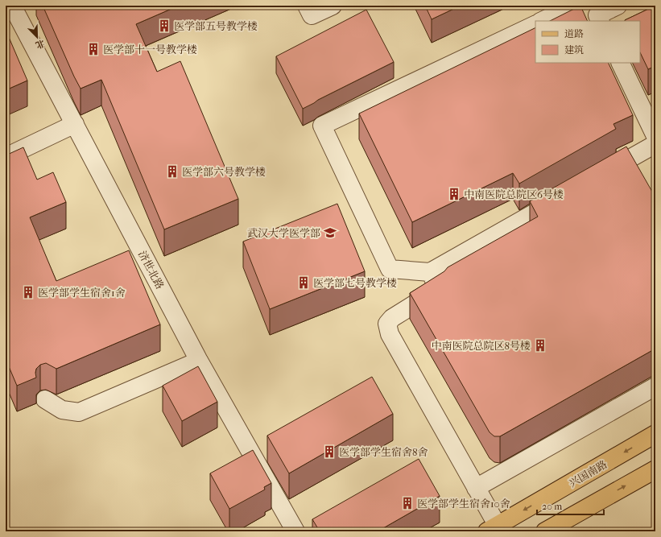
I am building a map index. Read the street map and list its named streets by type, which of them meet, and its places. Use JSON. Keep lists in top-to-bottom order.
{
  "streets": {
    "main road": ["兴国南路"],
    "street": ["济世北路"]
  },
  "places": {
    "building": [
      "医学部五号教学楼",
      "医学部十一号教学楼",
      "医学部六号教学楼",
      "中南医院总院区6号楼",
      "医学部七号教学楼",
      "医学部学生宿舍1舍",
      "中南医院总院区8号楼",
      "医学部学生宿舍8舍",
      "医学部学生宿舍10舍"
    ],
    "school or university": ["武汉大学医学部"]
  },
  "legend": ["道路", "建筑"],
  "scale_bar": "20 m",
  "north": "bottom right"
}
